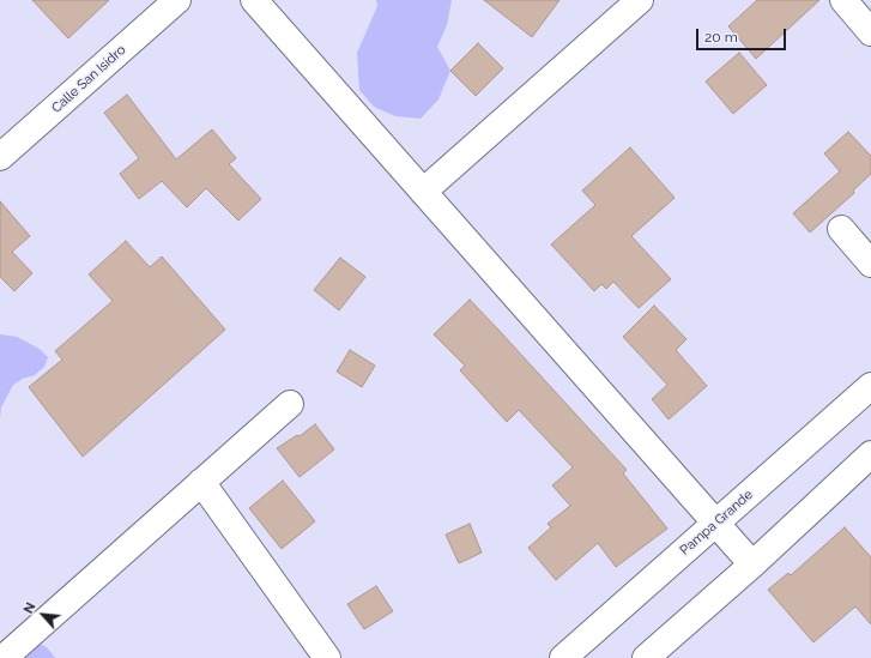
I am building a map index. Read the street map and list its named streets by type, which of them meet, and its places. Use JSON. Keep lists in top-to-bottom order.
{
  "streets": {
    "street": ["Calle San Isidro", "Pampa Grande"]
  },
  "scale_bar": "20 m",
  "north": "top left"
}
